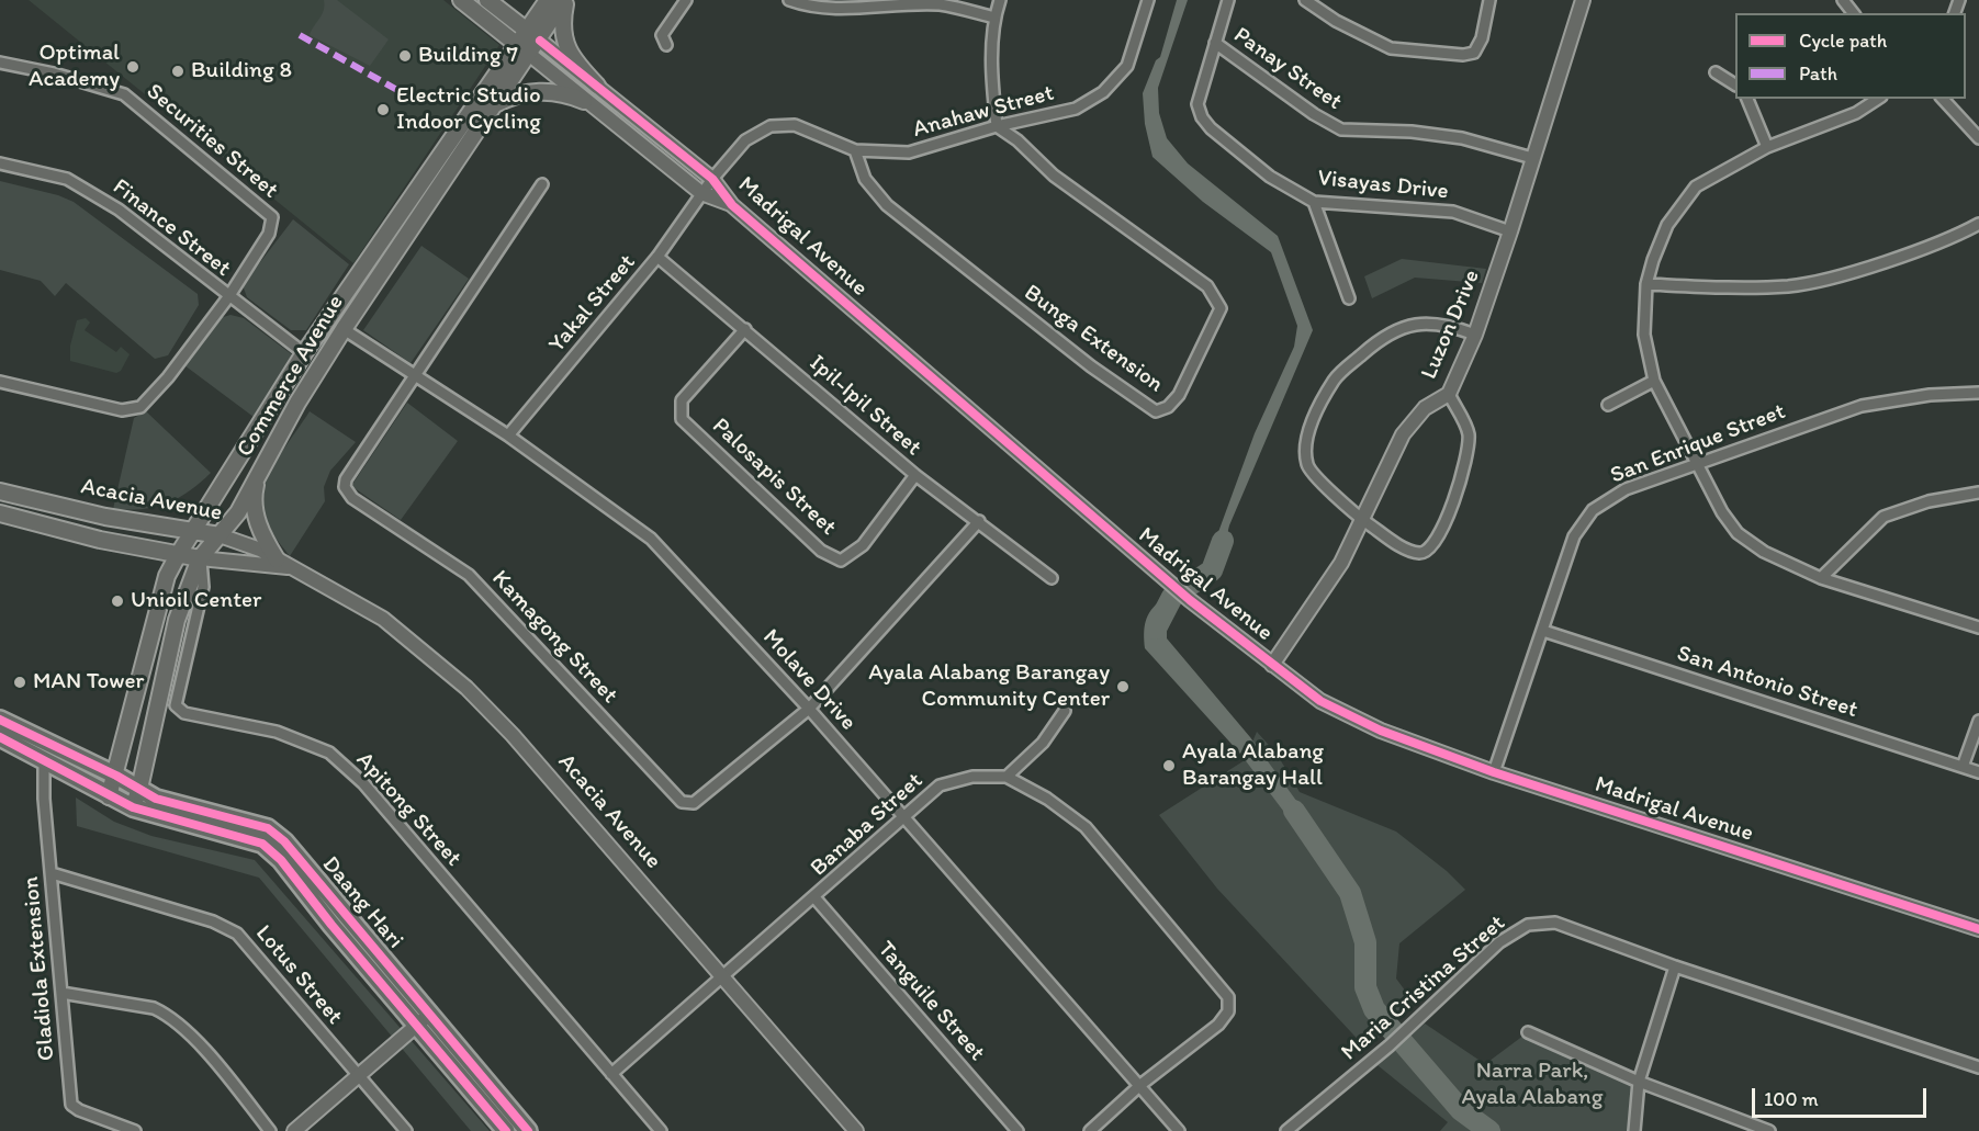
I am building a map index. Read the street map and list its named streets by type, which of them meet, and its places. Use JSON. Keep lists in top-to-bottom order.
{
  "streets": {
    "main road": [
      "Madrigal Avenue",
      "Commerce Avenue",
      "Acacia Avenue",
      "Daang Hari"
    ],
    "street": [
      "Panay Street",
      "Anahaw Street",
      "Securities Street",
      "Visayas Drive",
      "Finance Street",
      "Yakal Street",
      "Luzon Drive",
      "Bunga Extension",
      "Ipil-Ipil Street",
      "San Enrique Street",
      "Palosapis Street",
      "Kamagong Street",
      "Molave Drive",
      "San Antonio Street",
      "Apitong Street",
      "Banaba Street",
      "Gladiola Extension",
      "Lotus Street",
      "Maria Cristina Street",
      "Tanguile Street"
    ]
  },
  "crossings": [
    ["Panay Street", "Visayas Drive"],
    ["Panay Street", "Luzon Drive"],
    ["Anahaw Street", "Madrigal Avenue"],
    ["Anahaw Street", "Yakal Street"],
    ["Anahaw Street", "Bunga Extension"],
    ["Securities Street", "Finance Street"],
    ["Visayas Drive", "Luzon Drive"],
    ["Finance Street", "Commerce Avenue"],
    ["Madrigal Avenue", "Yakal Street"],
    ["Madrigal Avenue", "Luzon Drive"],
    ["Madrigal Avenue", "Commerce Avenue"],
    ["Madrigal Avenue", "San Enrique Street"],
    ["Yakal Street", "Ipil-Ipil Street"],
    ["Yakal Street", "Molave Drive"],
    ["Commerce Avenue", "Acacia Avenue"],
    ["Commerce Avenue", "Molave Drive"],
    ["Commerce Avenue", "Apitong Street"],
    ["Commerce Avenue", "Daang Hari"],
    ["Ipil-Ipil Street", "Palosapis Street"],
    ["Ipil-Ipil Street", "Kamagong Street"],
    ["San Enrique Street", "San Antonio Street"],
    ["Acacia Avenue", "Apitong Street"],
    ["Acacia Avenue", "Banaba Street"],
    ["Kamagong Street", "Molave Drive"],
    ["Molave Drive", "Banaba Street"],
    ["Apitong Street", "Banaba Street"],
    ["Banaba Street", "Tanguile Street"],
    ["Daang Hari", "Gladiola Extension"],
    ["Gladiola Extension", "Lotus Street"]
  ],
  "parks": ["Narra Park, Ayala Alabang"],
  "places": [
    "Building 7",
    "Optimal Academy",
    "Building 8",
    "Electric Studio Indoor Cycling",
    "Unioil Center",
    "MAN Tower",
    "Ayala Alabang Barangay Community Center",
    "Ayala Alabang Barangay Hall"
  ],
  "legend": ["Cycle path", "Path"],
  "scale_bar": "100 m"
}
